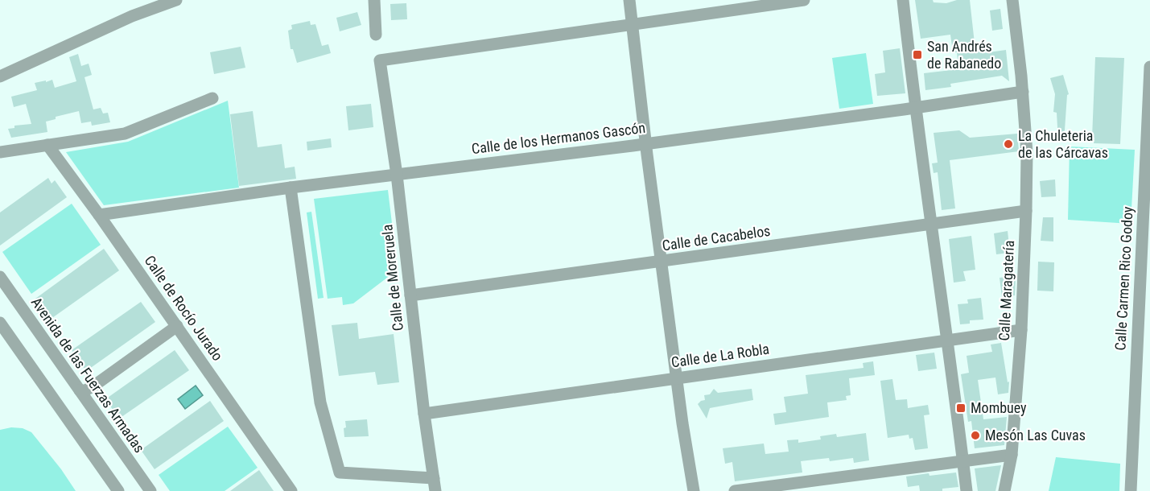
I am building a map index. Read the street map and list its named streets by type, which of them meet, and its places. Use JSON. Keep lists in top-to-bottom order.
{
  "streets": {
    "street": [
      "Calle de los Hermanos Gascón",
      "Calle de Cacabelos",
      "Calle de Moreruela",
      "Calle Carmen Rico Godoy",
      "Calle Maragatería",
      "Calle de Rocío Jurado",
      "Calle de La Robla",
      "Avenida de las Fuerzas Armadas"
    ]
  },
  "crossings": [
    ["Calle de los Hermanos Gascón", "Calle de Moreruela"],
    ["Calle de los Hermanos Gascón", "Calle Maragatería"],
    ["Calle de los Hermanos Gascón", "Calle de Rocío Jurado"],
    ["Calle de Cacabelos", "Calle de Moreruela"],
    ["Calle de Cacabelos", "Calle Maragatería"],
    ["Calle de Moreruela", "Calle de La Robla"],
    ["Calle Maragatería", "Calle de La Robla"]
  ],
  "places": {
    "transit": ["San Andrés de Rabanedo", "Mombuey"],
    "other": ["La Chuleteria de las Cárcavas", "Mesón Las Cuvas"]
  }
}
